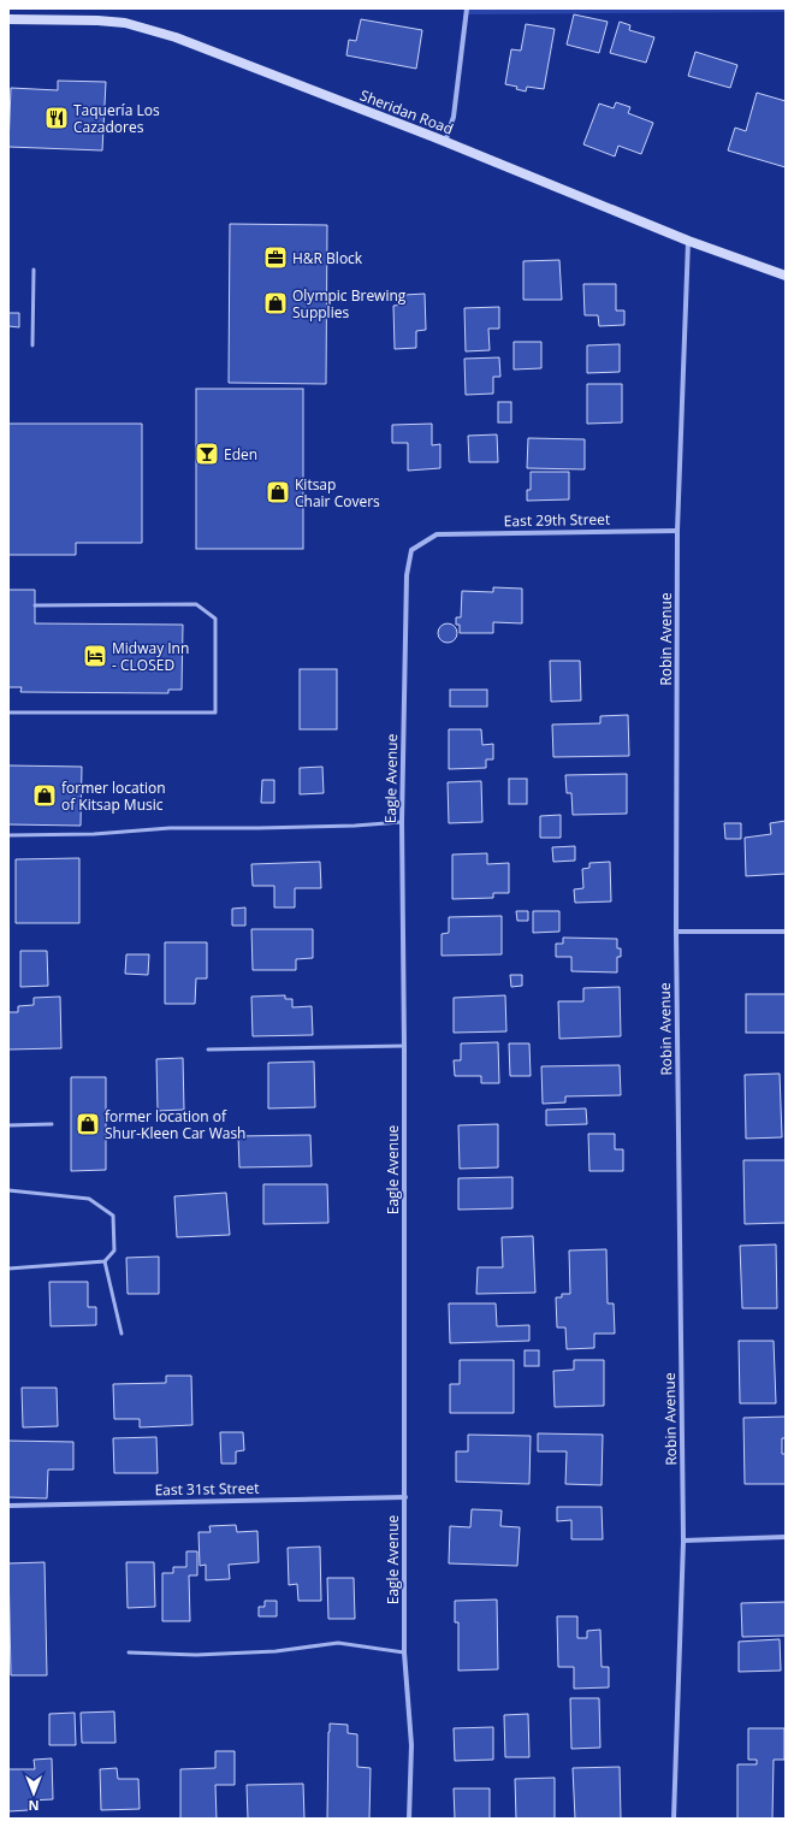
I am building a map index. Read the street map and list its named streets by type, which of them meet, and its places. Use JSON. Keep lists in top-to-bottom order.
{
  "streets": {
    "main road": ["Sheridan Road"],
    "street": [
      "East 29th Street",
      "Robin Avenue",
      "Eagle Avenue",
      "East 31st Street"
    ]
  },
  "crossings": [
    ["Sheridan Road", "Robin Avenue"],
    ["East 29th Street", "Robin Avenue"],
    ["East 29th Street", "Eagle Avenue"],
    ["Eagle Avenue", "East 31st Street"]
  ],
  "places": {
    "restaurant": ["Taquería Los Cazadores"],
    "office": ["H&R Block"],
    "shop": [
      "Olympic Brewing Supplies",
      "Kitsap Chair Covers",
      "former location of Kitsap Music",
      "former location of Shur-Kleen Car Wash"
    ],
    "bar": ["Eden"],
    "hotel": ["Midway Inn - CLOSED"]
  },
  "north": "bottom"
}
